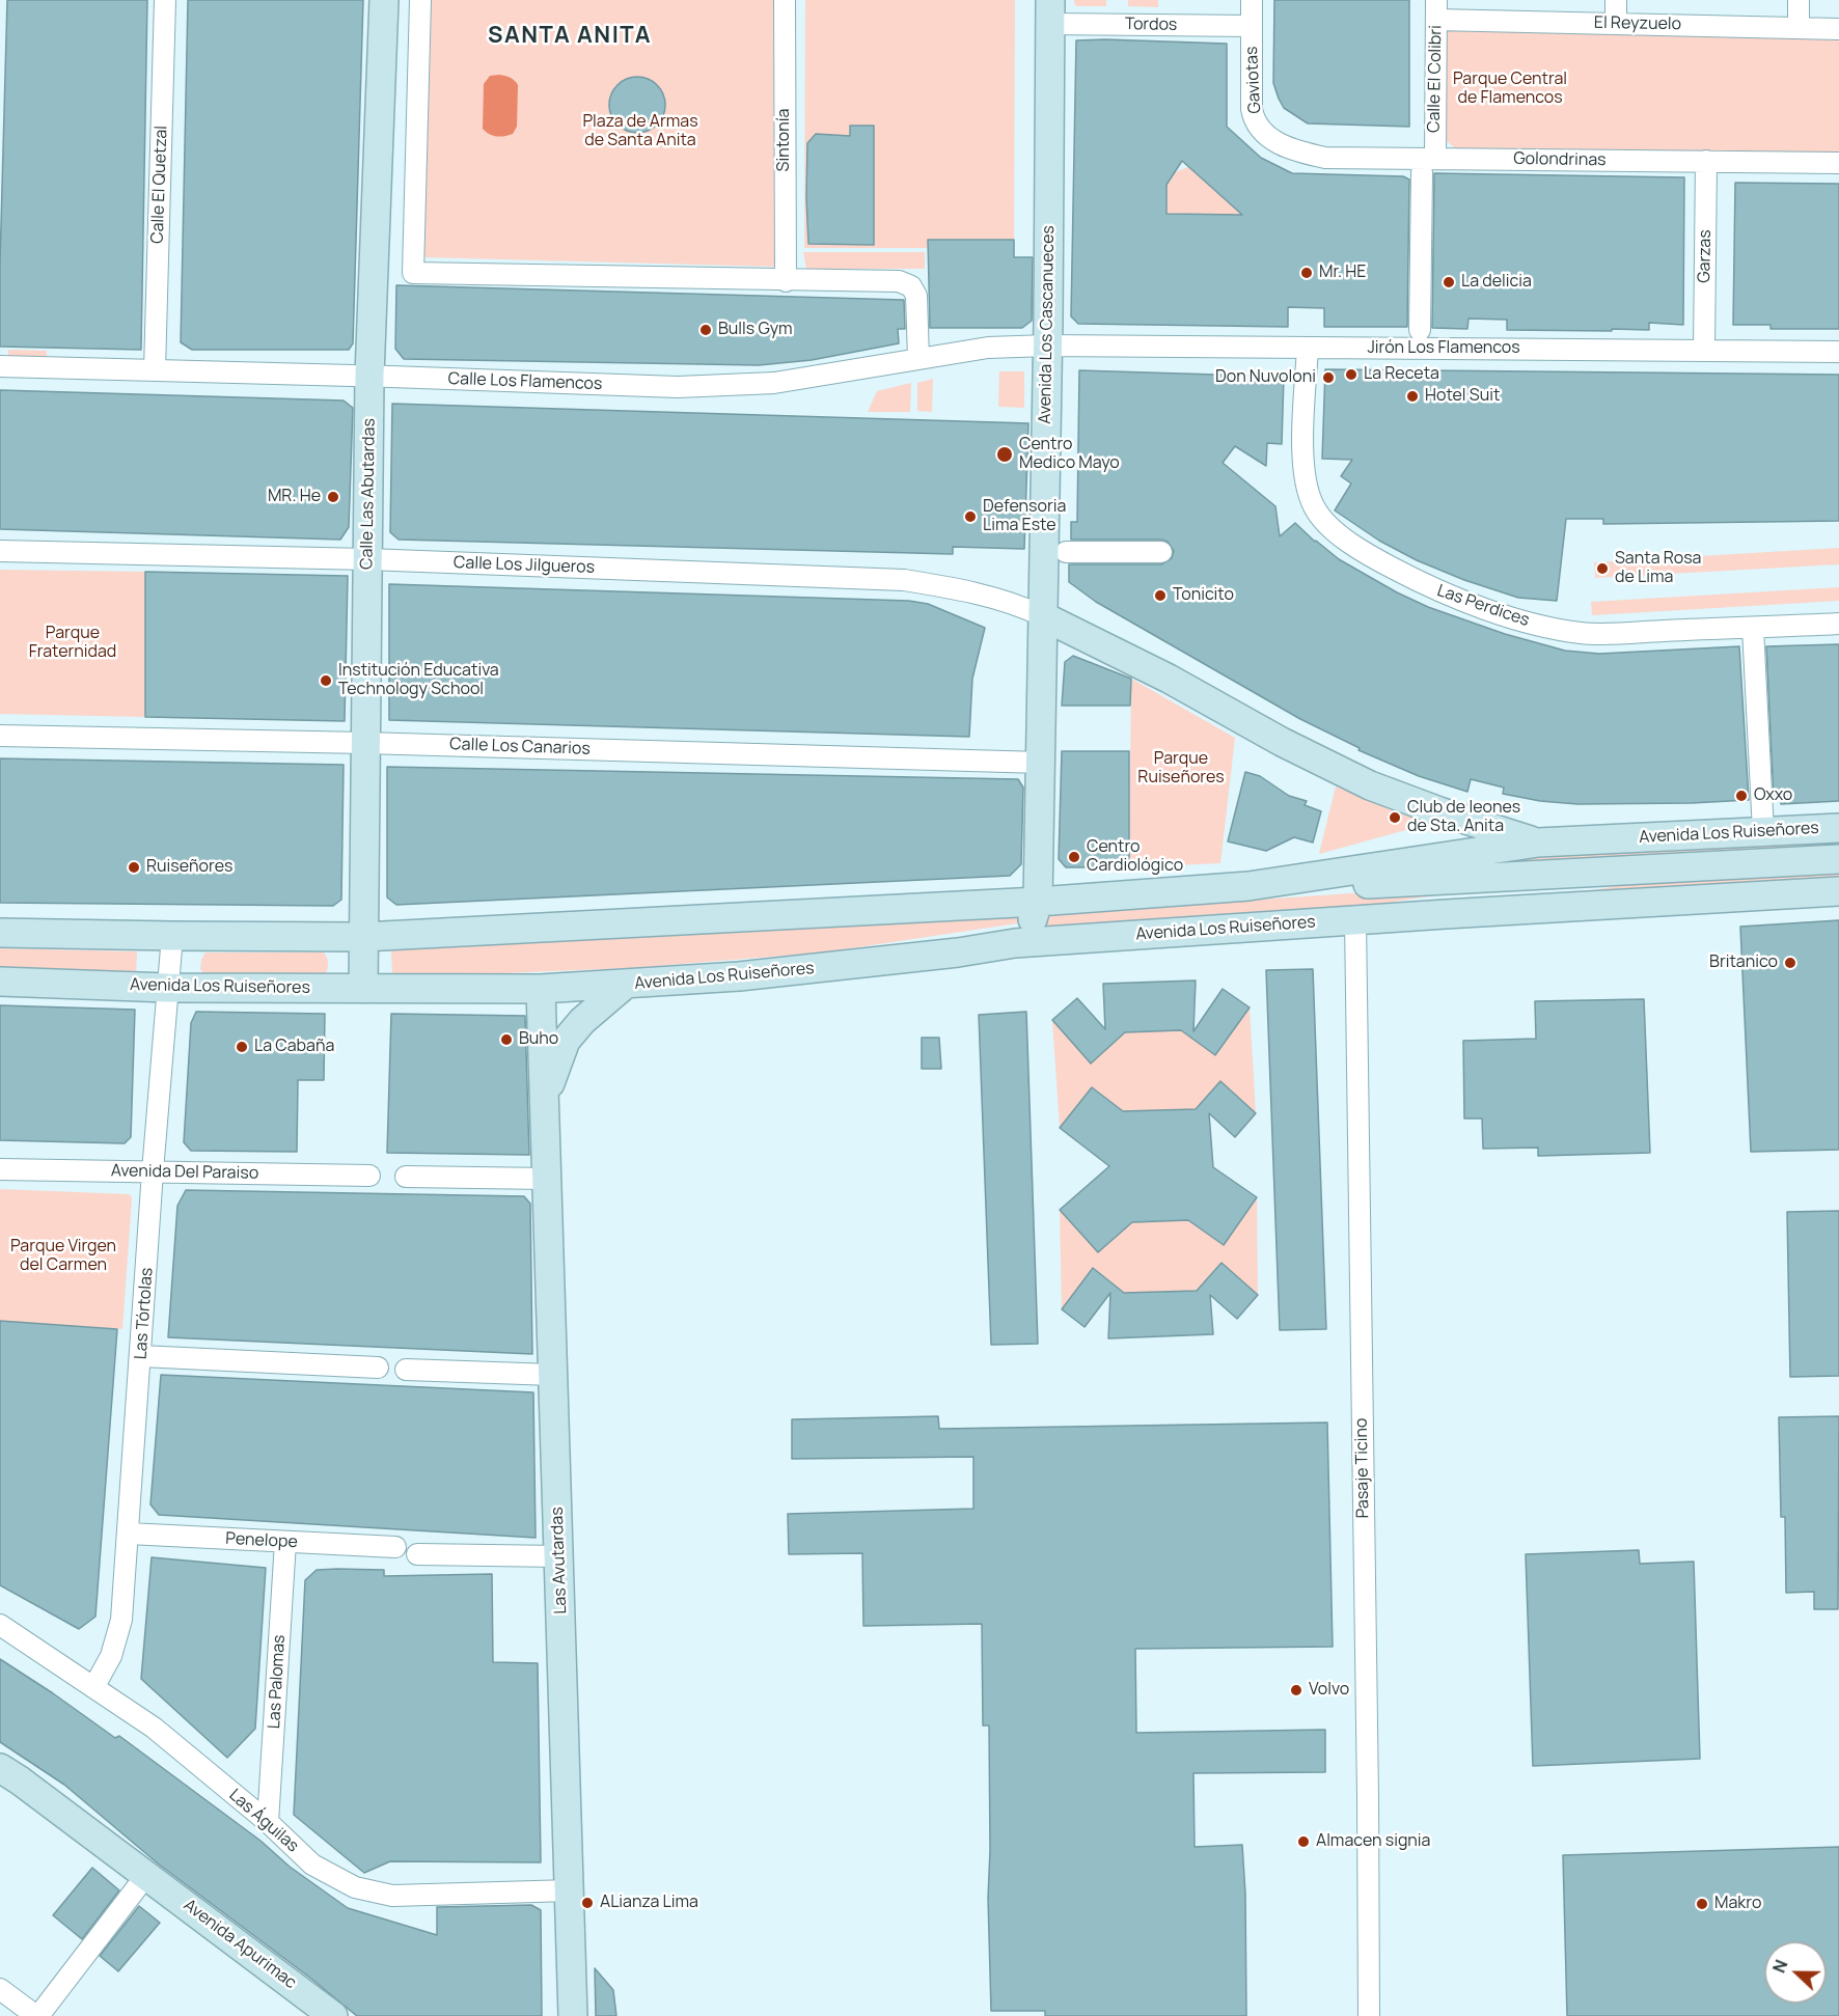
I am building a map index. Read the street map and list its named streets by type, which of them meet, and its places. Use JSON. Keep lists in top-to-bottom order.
{
  "streets": {
    "main road": [
      "Avenida Los Cascanueces",
      "Calle Las Abutardas",
      "Avenida Los Ruiseñores",
      "Las Avutardas",
      "Avenida Apurimac"
    ],
    "street": [
      "El Reyzuelo",
      "Tordos",
      "Calle El Colibri",
      "Gaviotas",
      "Sintonía",
      "Golondrinas",
      "Calle El Quetzal",
      "Garzas",
      "Jirón Los Flamencos",
      "Calle Los Flamencos",
      "Calle Los Jilgueros",
      "Las Perdices",
      "Calle Los Canarios",
      "Avenida Del Paraiso",
      "Las Tórtolas",
      "Pasaje Ticino",
      "Penelope",
      "Las Palomas",
      "Las Águilas"
    ]
  },
  "crossings": [
    ["El Reyzuelo", "Calle El Colibri"],
    ["Tordos", "Gaviotas"],
    ["Tordos", "Avenida Los Cascanueces"],
    ["Calle El Colibri", "Golondrinas"],
    ["Gaviotas", "Golondrinas"],
    ["Golondrinas", "Garzas"],
    ["Calle El Quetzal", "Calle Los Flamencos"],
    ["Garzas", "Jirón Los Flamencos"],
    ["Avenida Los Cascanueces", "Jirón Los Flamencos"],
    ["Avenida Los Cascanueces", "Calle Los Flamencos"],
    ["Avenida Los Cascanueces", "Calle Los Jilgueros"],
    ["Avenida Los Cascanueces", "Calle Los Canarios"],
    ["Avenida Los Cascanueces", "Avenida Los Ruiseñores"],
    ["Jirón Los Flamencos", "Calle Los Flamencos"],
    ["Jirón Los Flamencos", "Las Perdices"],
    ["Calle Los Flamencos", "Calle Las Abutardas"],
    ["Calle Las Abutardas", "Calle Los Jilgueros"],
    ["Calle Las Abutardas", "Calle Los Canarios"],
    ["Calle Las Abutardas", "Avenida Los Ruiseñores"],
    ["Avenida Los Ruiseñores", "Las Tórtolas"],
    ["Avenida Los Ruiseñores", "Pasaje Ticino"],
    ["Avenida Los Ruiseñores", "Las Avutardas"],
    ["Avenida Del Paraiso", "Las Tórtolas"],
    ["Las Tórtolas", "Penelope"],
    ["Las Tórtolas", "Las Águilas"],
    ["Penelope", "Las Palomas"],
    ["Las Avutardas", "Las Águilas"],
    ["Las Palomas", "Las Águilas"]
  ],
  "districts": ["SANTA ANITA"],
  "parks": [
    "Parque Central de Flamencos",
    "Plaza de Armas de Santa Anita",
    "Parque Fraternidad",
    "Parque Ruiseñores",
    "Parque Virgen del Carmen"
  ],
  "places": [
    "Mr. HE",
    "La delicia",
    "Bulls Gym",
    "La Receta",
    "Don Nuvoloni",
    "Hotel Suit",
    "Centro Medico Mayo",
    "MR. He",
    "Defensoria Lima Este",
    "Santa Rosa de Lima",
    "Tonicito",
    "Institución Educativa Technology School",
    "Oxxo",
    "Club de leones de Sta. Anita",
    "Centro Cardiológico",
    "Ruiseñores",
    "Britanico",
    "Buho",
    "La Cabaña",
    "Volvo",
    "Almacen signia",
    "ALianza Lima",
    "Makro"
  ],
  "north": "left"
}
